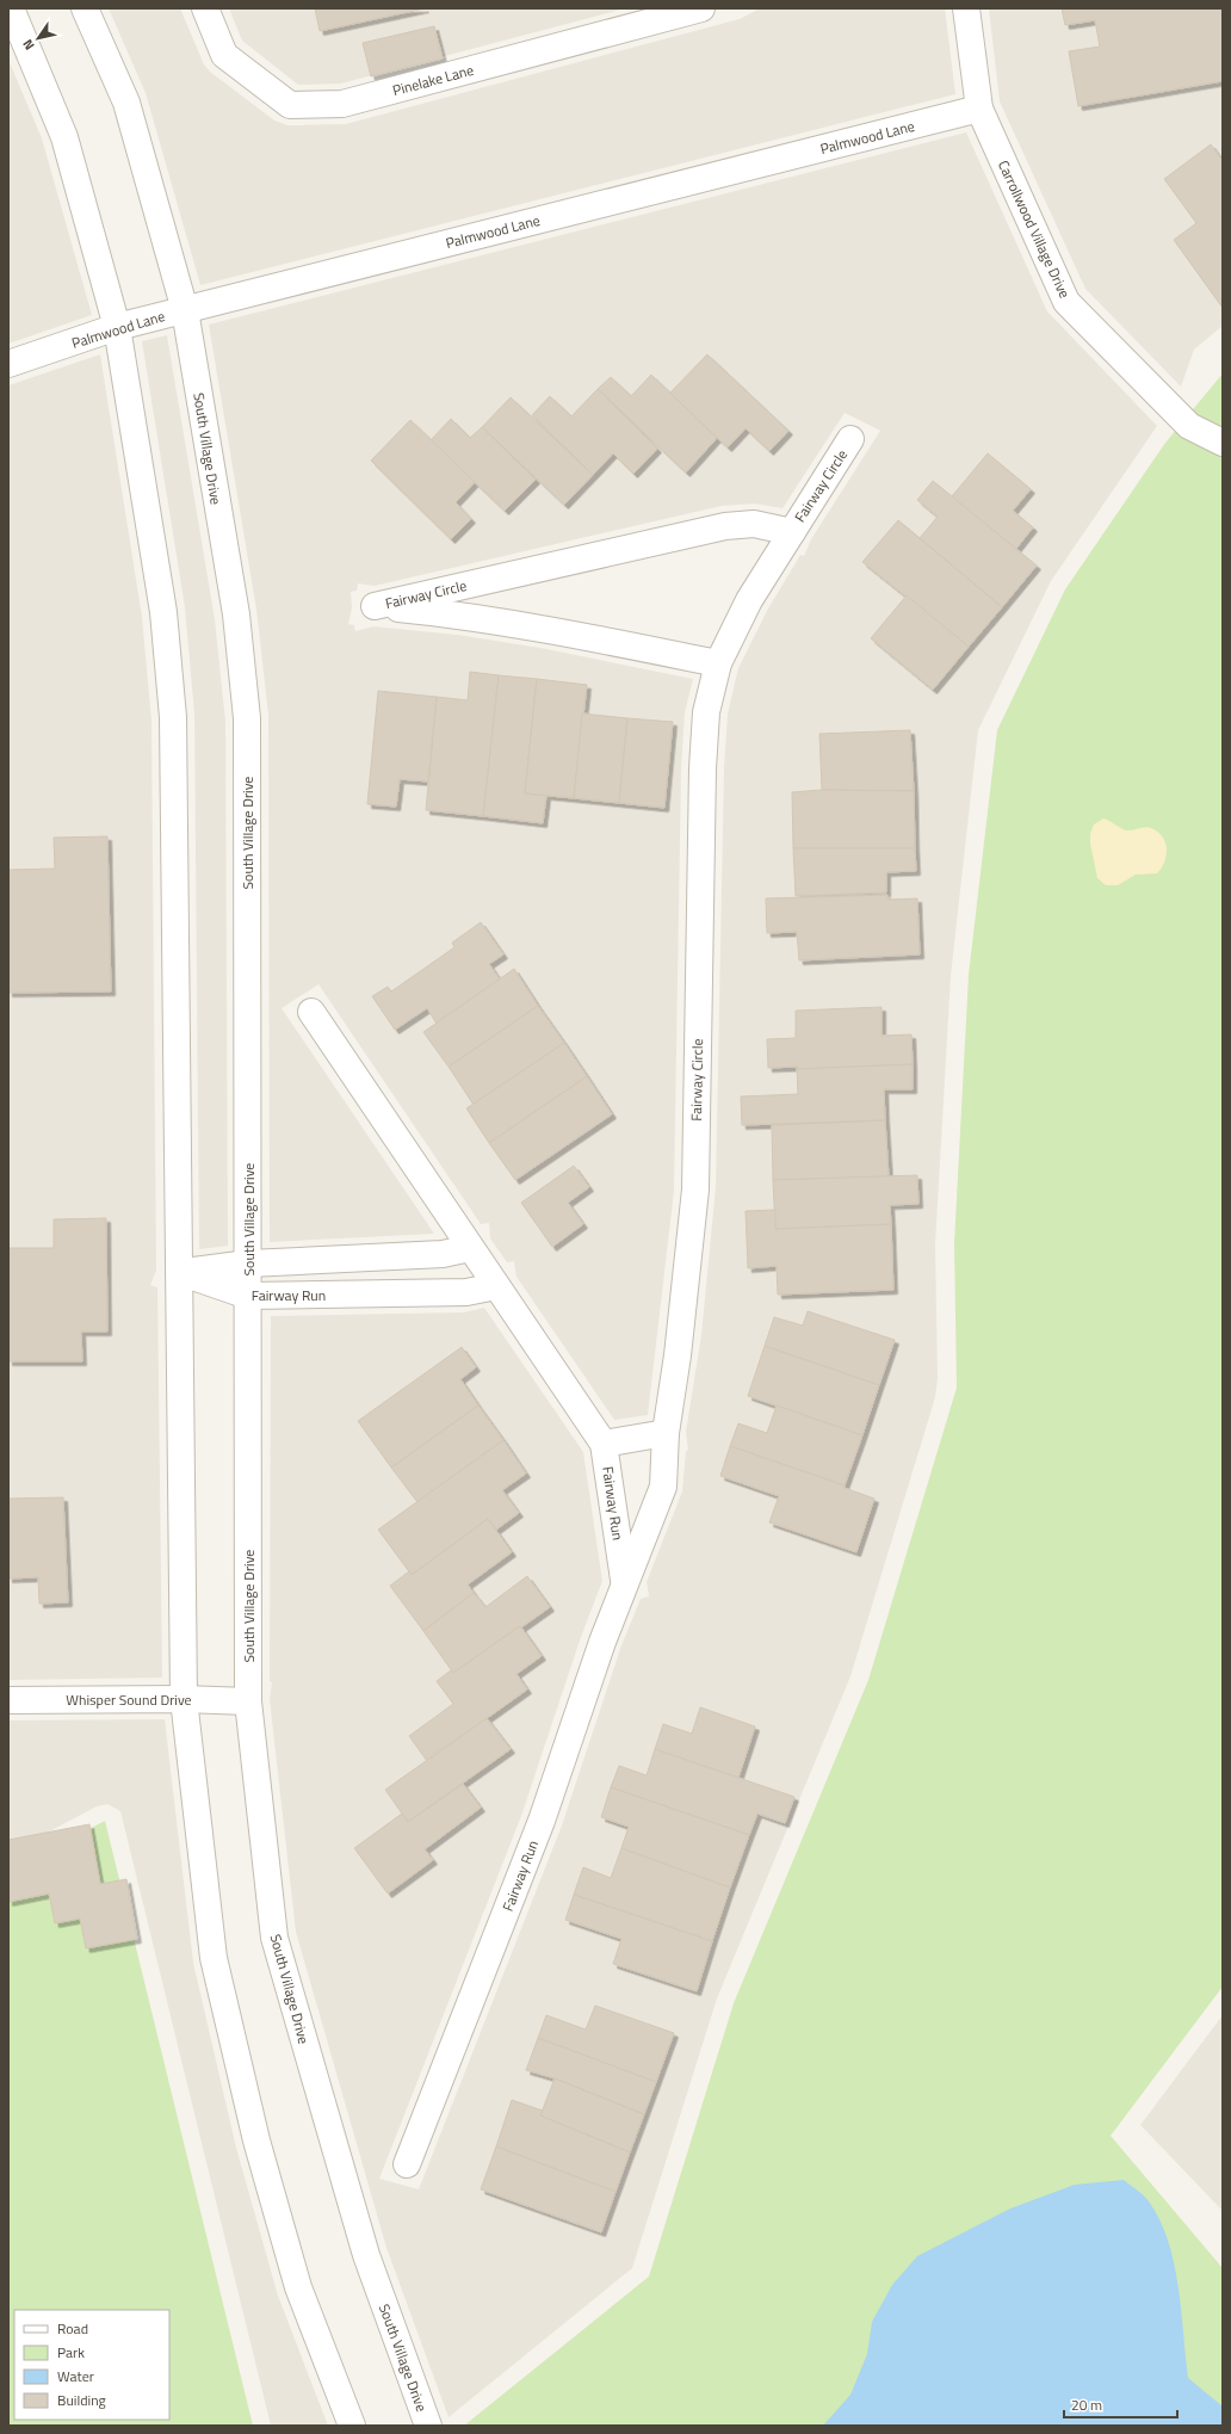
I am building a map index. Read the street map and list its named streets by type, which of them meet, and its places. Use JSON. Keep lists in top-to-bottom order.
{
  "streets": {
    "street": [
      "Pinelake Lane",
      "Palmwood Lane",
      "Carrollwood Village Drive",
      "South Village Drive",
      "Fairway Circle",
      "Fairway Run",
      "Whisper Sound Drive"
    ]
  },
  "crossings": [
    ["Palmwood Lane", "Carrollwood Village Drive"],
    ["Palmwood Lane", "South Village Drive"],
    ["South Village Drive", "Fairway Run"],
    ["South Village Drive", "Whisper Sound Drive"],
    ["Fairway Circle", "Fairway Run"]
  ],
  "legend": [
    "Road",
    "Park",
    "Water",
    "Building"
  ],
  "scale_bar": "20 m",
  "north": "bottom left"
}
